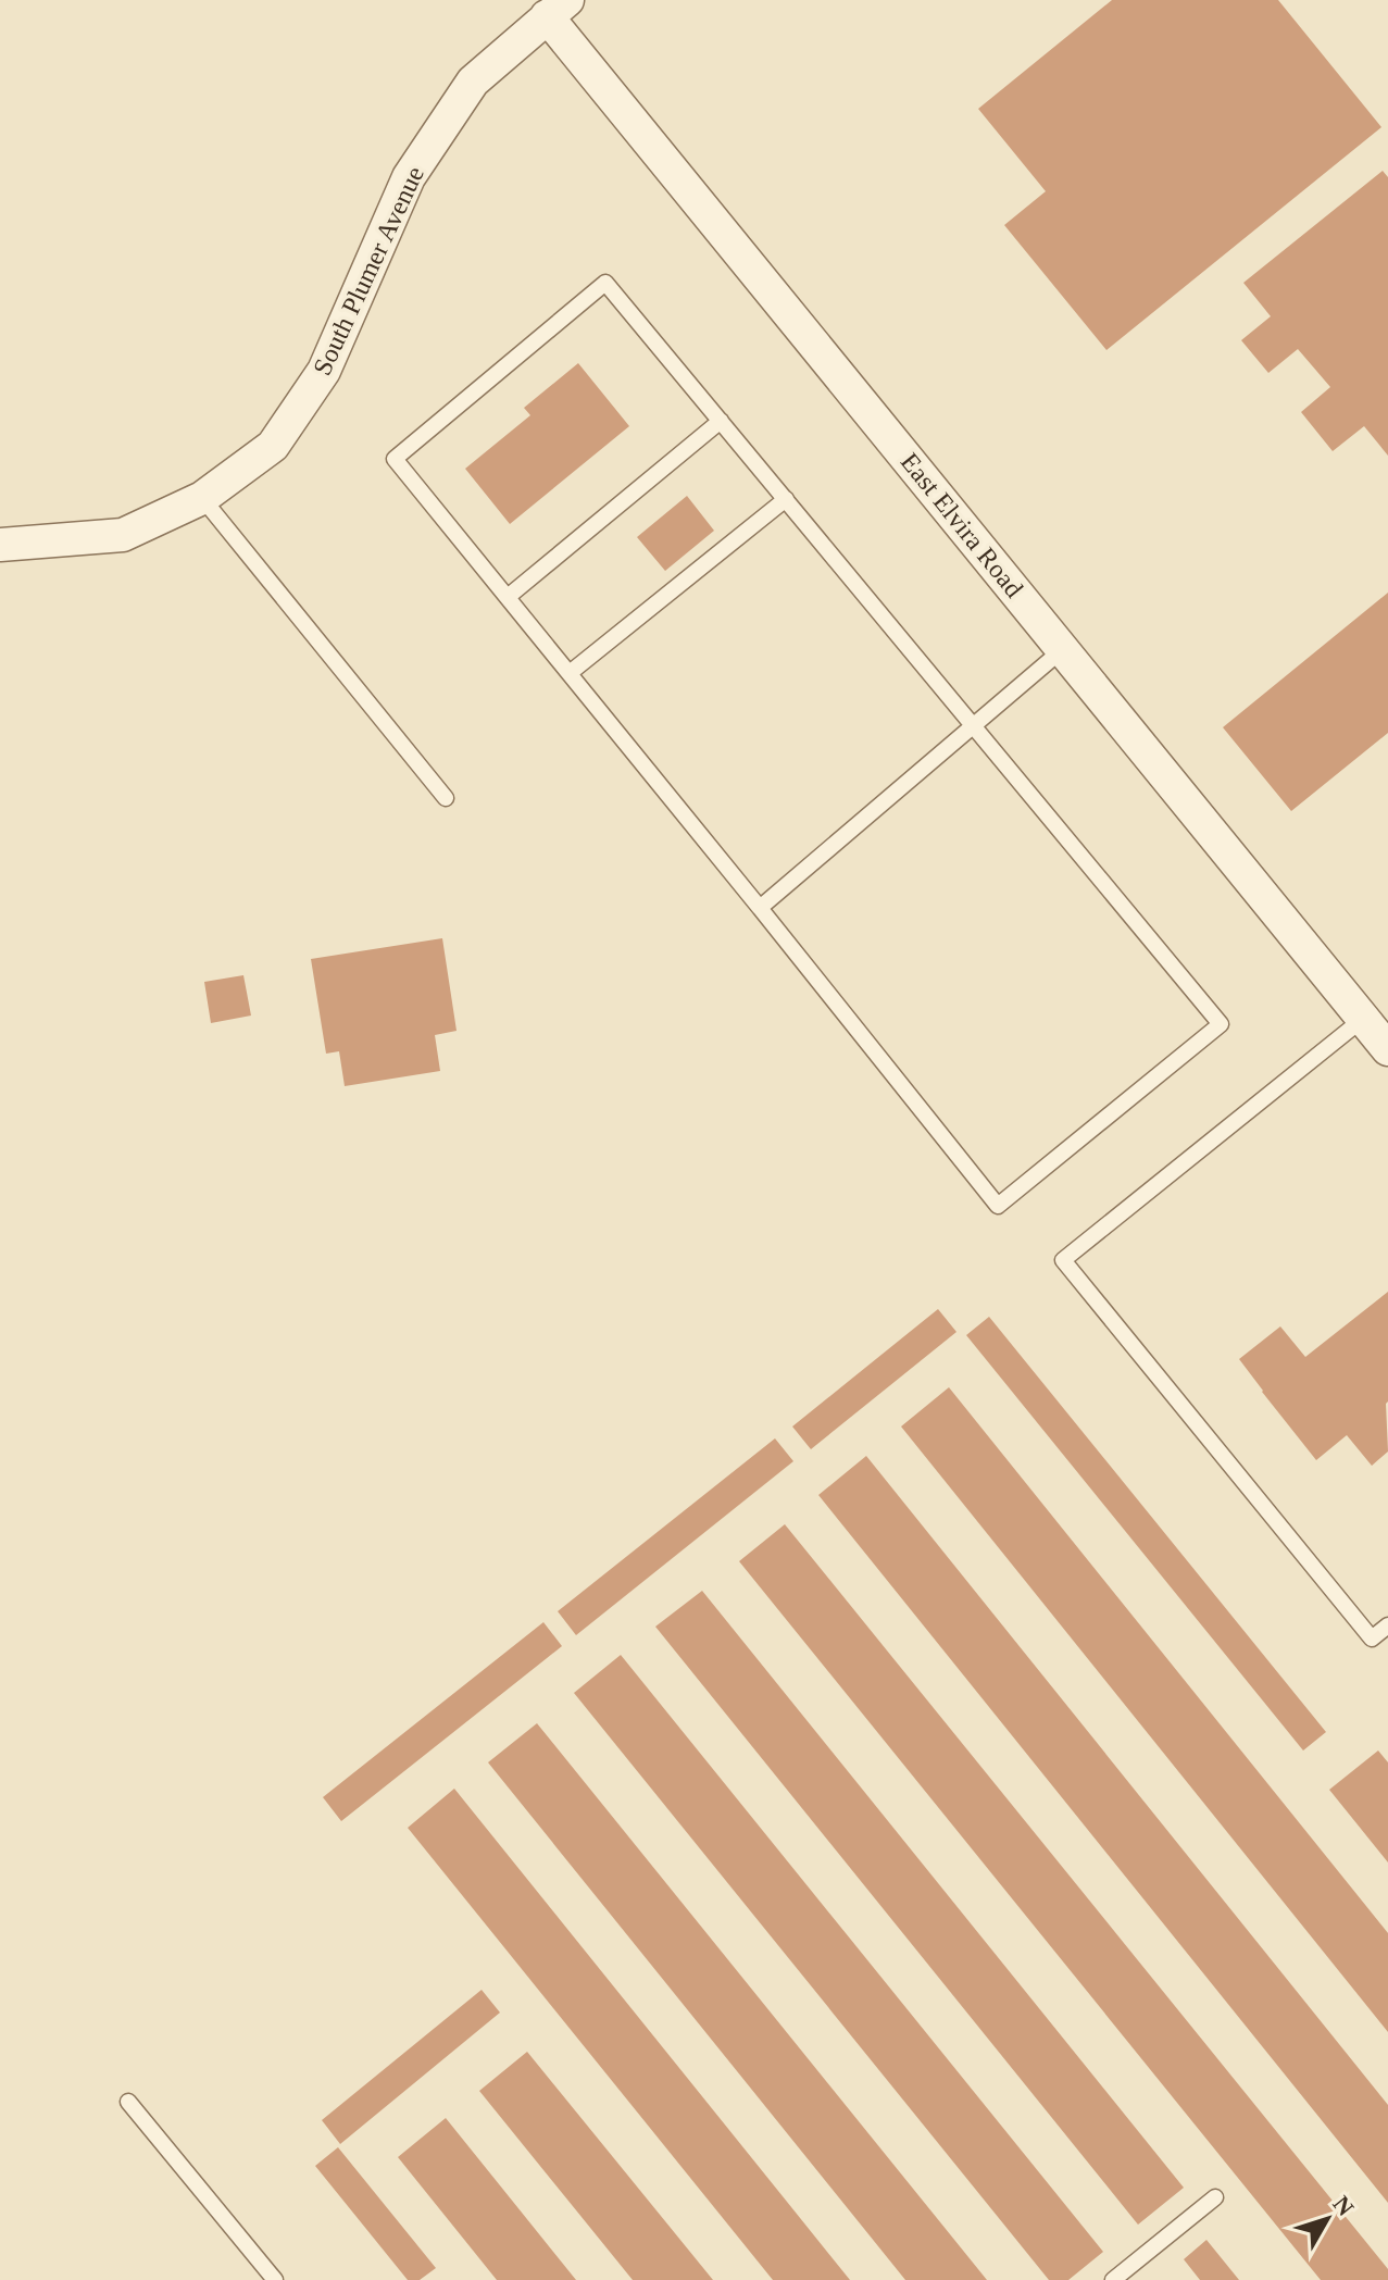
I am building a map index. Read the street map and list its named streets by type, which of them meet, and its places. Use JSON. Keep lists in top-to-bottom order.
{
  "streets": {
    "street": ["South Plumer Avenue", "East Elvira Road"]
  },
  "crossings": [
    ["South Plumer Avenue", "East Elvira Road"]
  ],
  "north": "top right"
}
